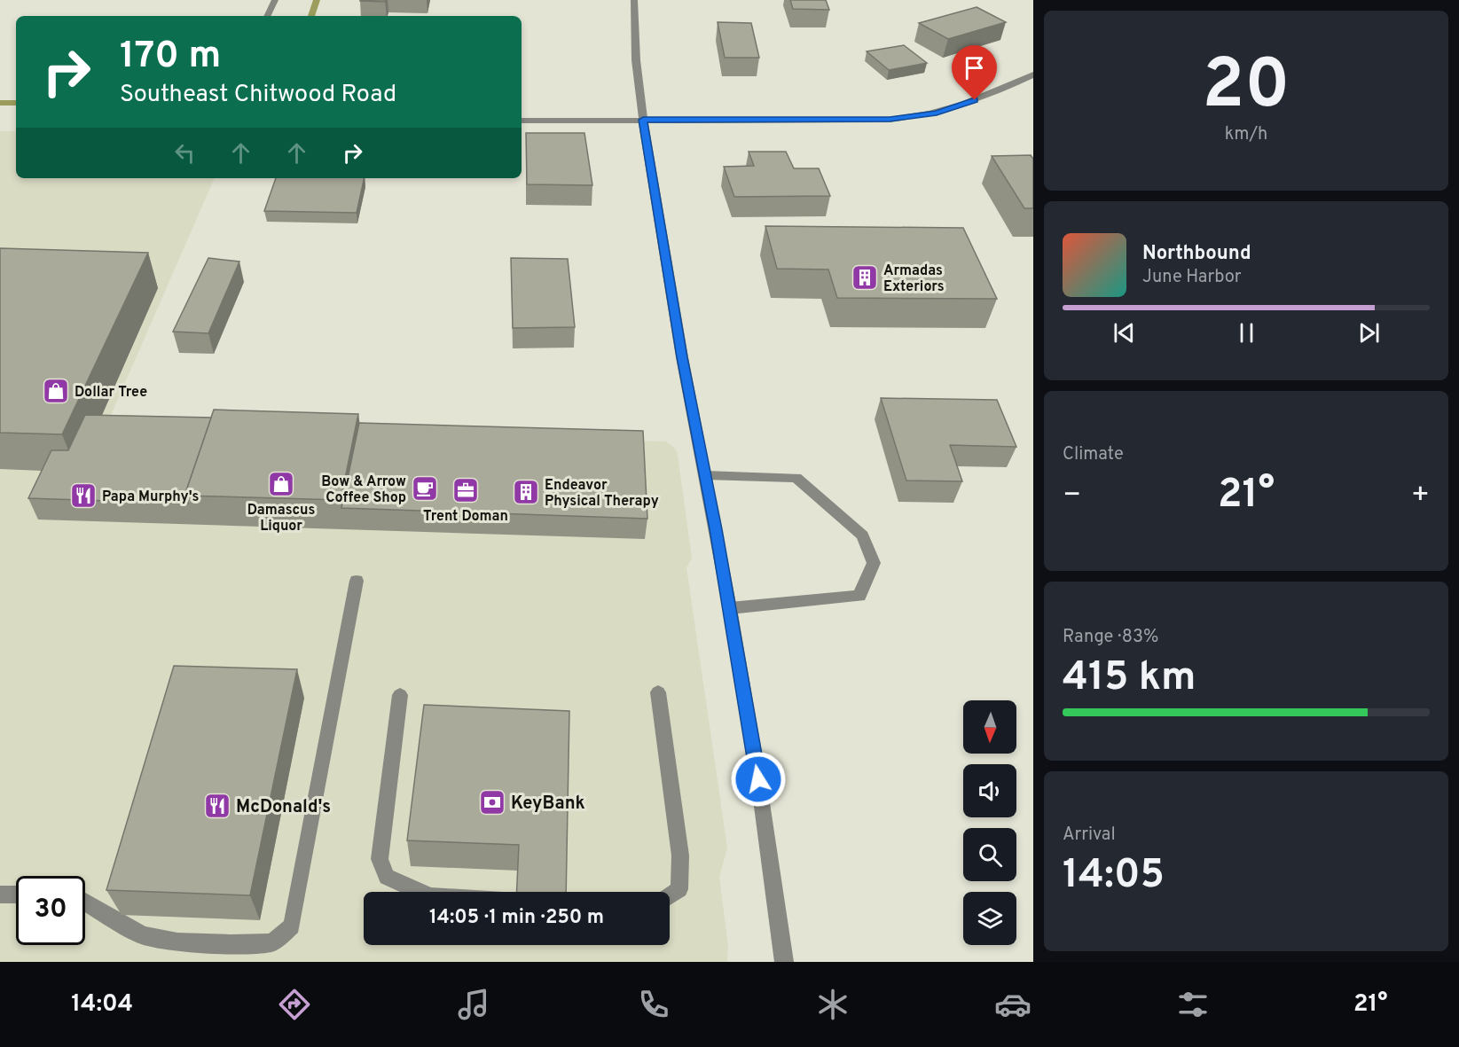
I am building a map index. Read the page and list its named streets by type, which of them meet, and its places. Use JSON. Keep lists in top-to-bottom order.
{
  "places": {
    "building": ["Armadas Exteriors", "Endeavor Physical Therapy"],
    "shop": ["Dollar Tree", "Damascus Liquor"],
    "cafe": ["Bow & Arrow Coffee Shop"],
    "office": ["Trent Doman"],
    "restaurant": ["Papa Murphy's", "McDonald's"],
    "bank": ["KeyBank"]
  },
  "north": "bottom",
  "page": {
    "tile": [
      ["20", "km/h"],
      "Climate",
      ["Range · 83%", "415 km"],
      ["Arrival", "14:05"]
    ],
    "turn": ["170 m", "Southeast Chitwood Road"],
    "song": ["Northbound", "June Harbor"],
    "heat": ["−", "21°", "+"],
    "limit": "30",
    "trip": "14:05 · 1 min · 250 m",
    "tabs": ["14:04", "21°"]
  }
}
